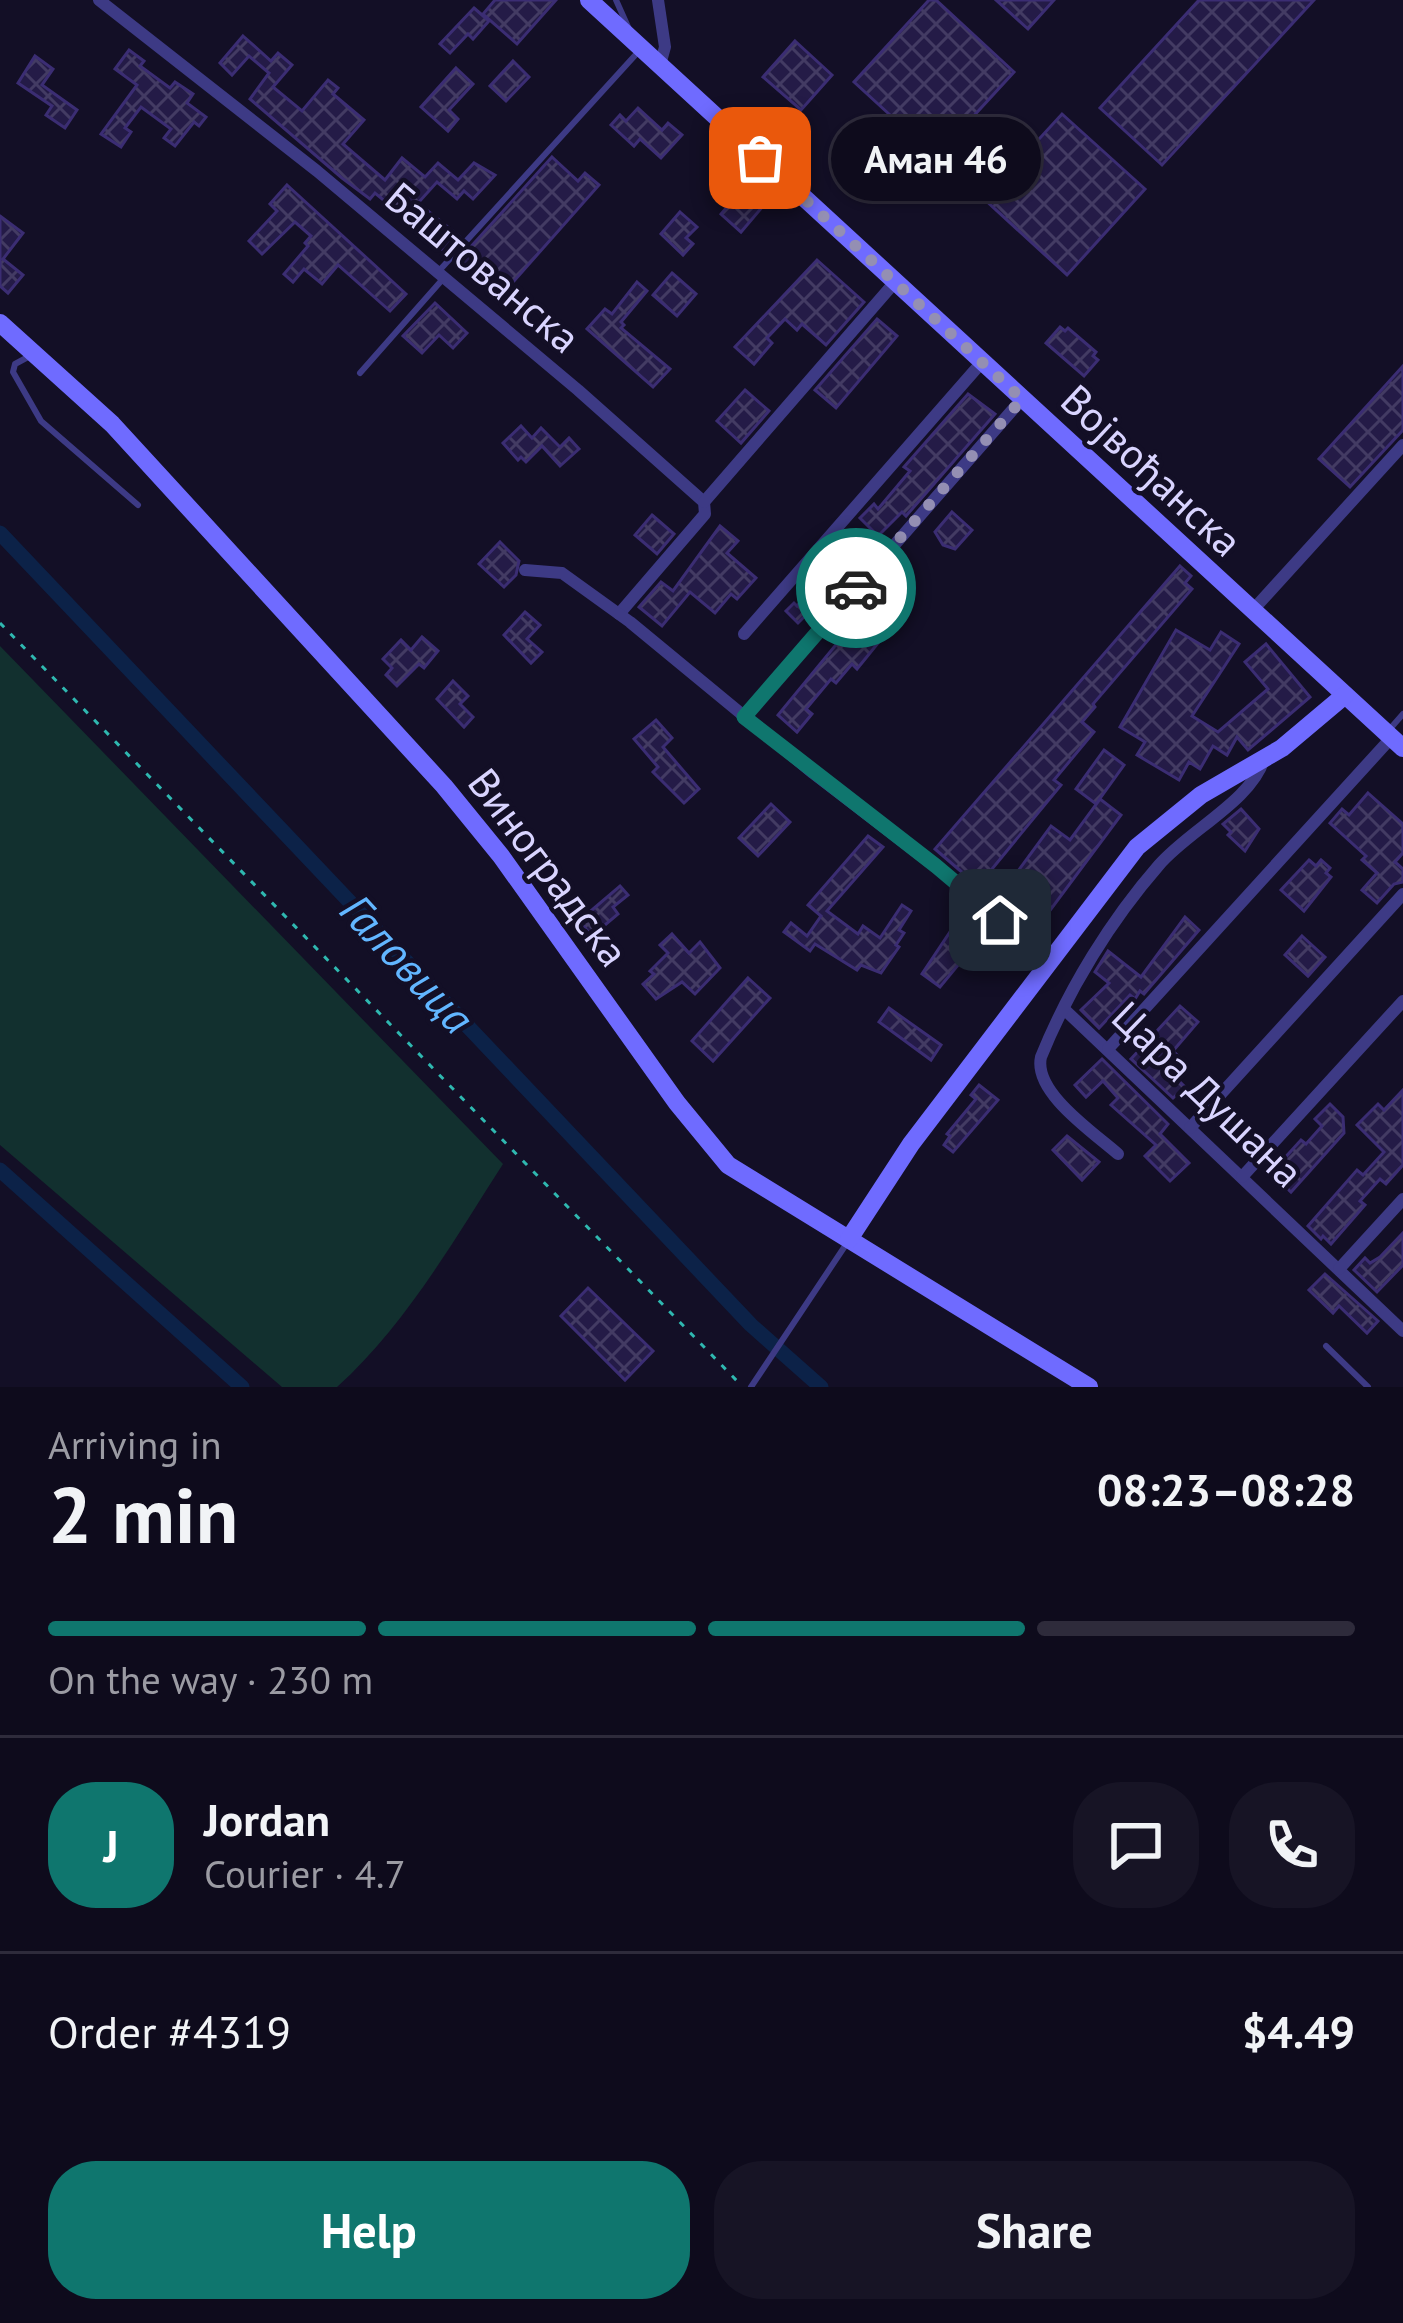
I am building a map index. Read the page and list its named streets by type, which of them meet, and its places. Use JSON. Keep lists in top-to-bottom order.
{
  "streets": {
    "street": [
      "Баштованска",
      "Војвођанска",
      "Виноградска",
      "Цара Душана"
    ]
  },
  "crossings": [
    ["Војвођанска", "Цара Душана"]
  ],
  "water": ["Галовица"],
  "places": ["Аман 46"],
  "page": {
    "bubble": "Аман 46",
    "heading": ["2 min", "Arriving in", "08:23–08:28"],
    "panel": [
      "Jordan",
      "Courier · 4.7",
      "Order #4319",
      "$4.49"
    ],
    "bar": "On the way · 230 m",
    "round": "J",
    "buttons": ["Help", "Share"]
  }
}
